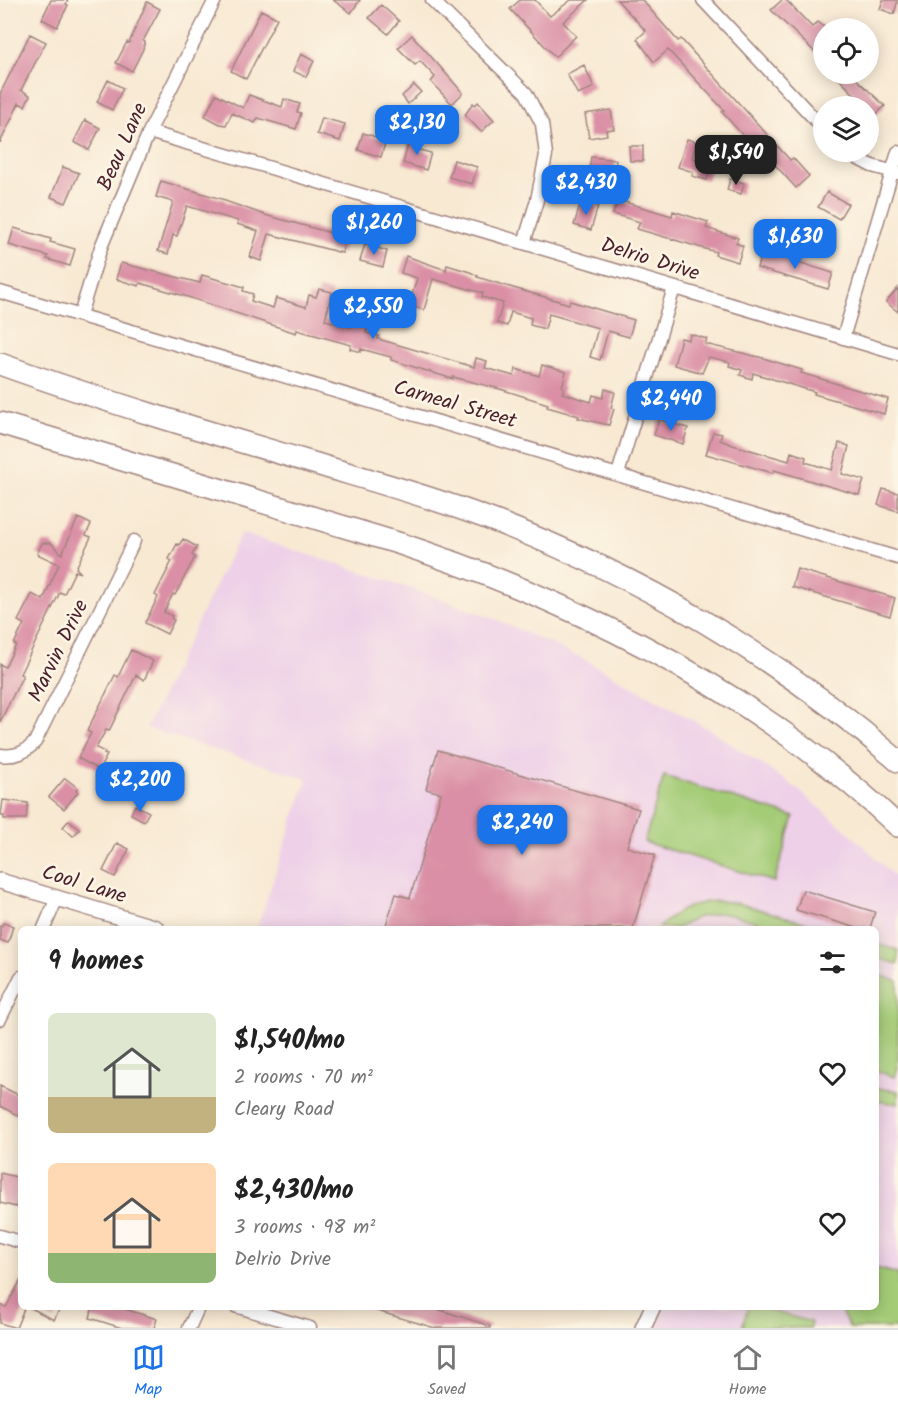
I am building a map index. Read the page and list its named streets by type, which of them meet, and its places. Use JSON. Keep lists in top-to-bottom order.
{
  "streets": {
    "street": [
      "Beau Lane",
      "Delrio Drive",
      "Carneal Street",
      "Marvin Drive",
      "Cool Lane"
    ]
  },
  "crossings": [
    ["Beau Lane", "Delrio Drive"],
    ["Beau Lane", "Carneal Street"]
  ],
  "page": {
    "price": [
      "$2,130",
      "$1,540",
      "$2,430",
      "$1,260",
      "$1,630",
      "$2,550",
      "$2,440",
      "$2,200",
      "$2,240"
    ],
    "heading": "9 homes",
    "list": [
      {
        "name": "$1,540/mo",
        "note": "2 rooms · 70 m² · Cleary Road"
      },
      {
        "name": "$2,430/mo",
        "note": "3 rooms · 98 m² · Delrio Drive"
      }
    ],
    "tabs": ["Map", "Saved", "Home"]
  }
}
